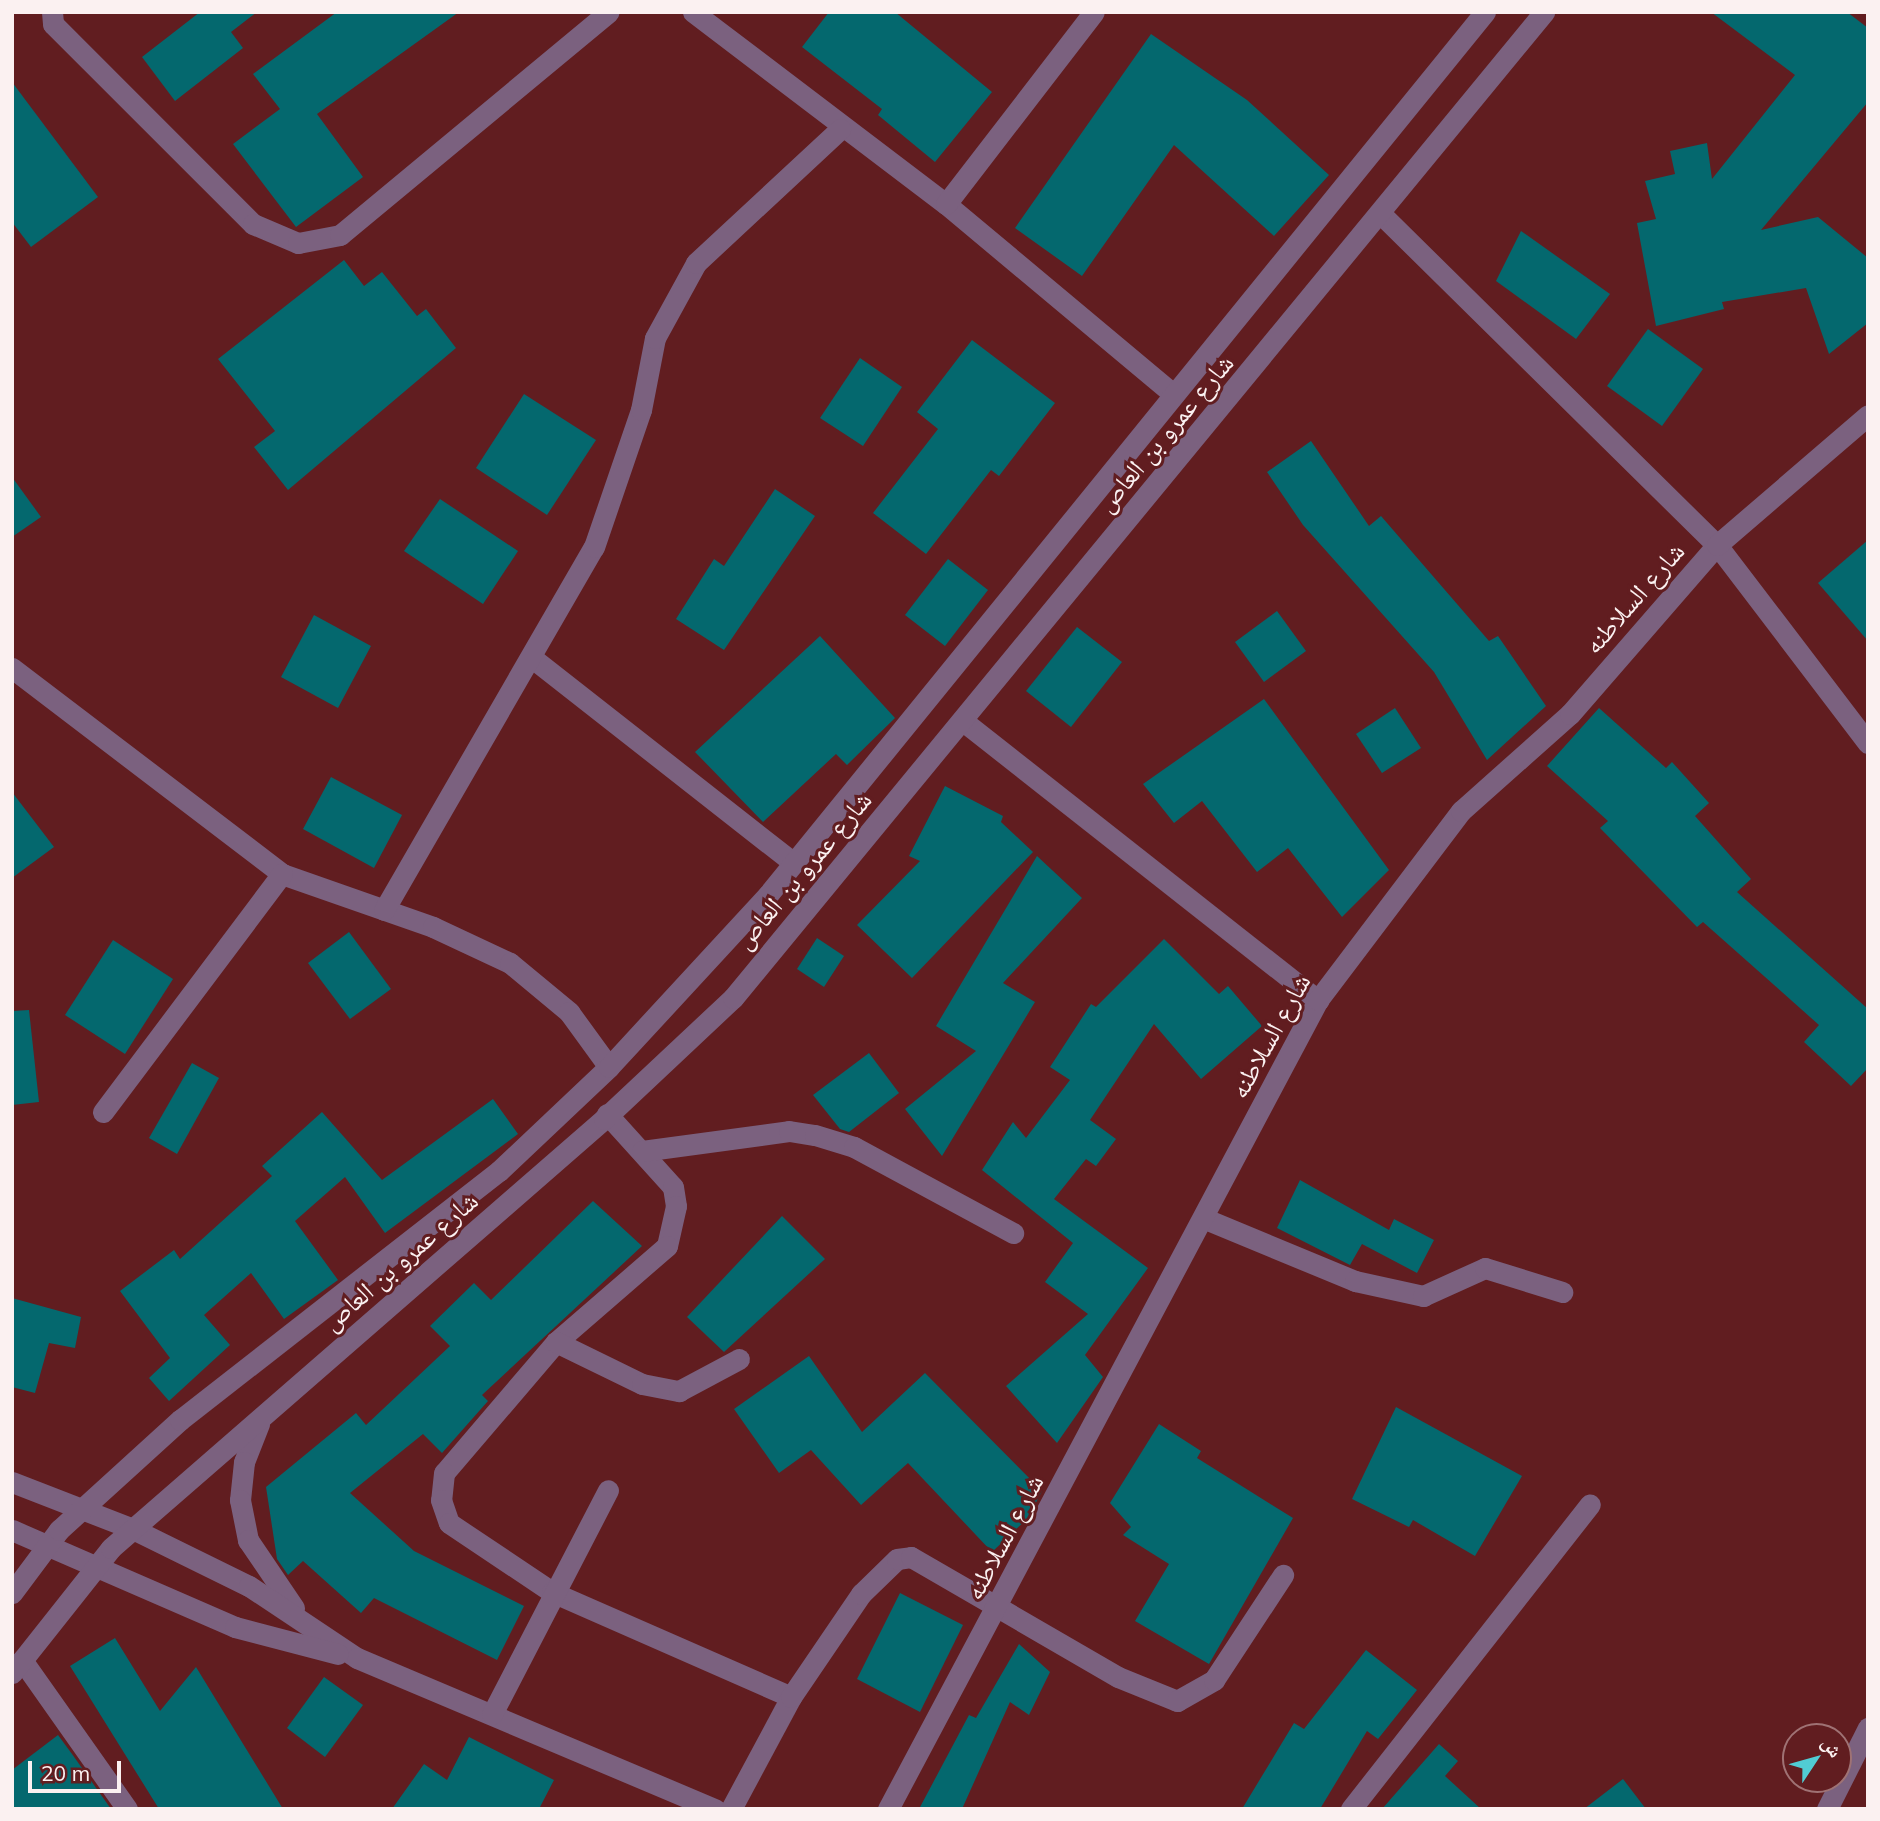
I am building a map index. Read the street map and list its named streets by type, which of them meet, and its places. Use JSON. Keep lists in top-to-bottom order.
{
  "streets": {
    "street": ["شارع عمرو بن العاص", "شارع السلاطنه"]
  },
  "scale_bar": "20 m",
  "north": "top right"
}
